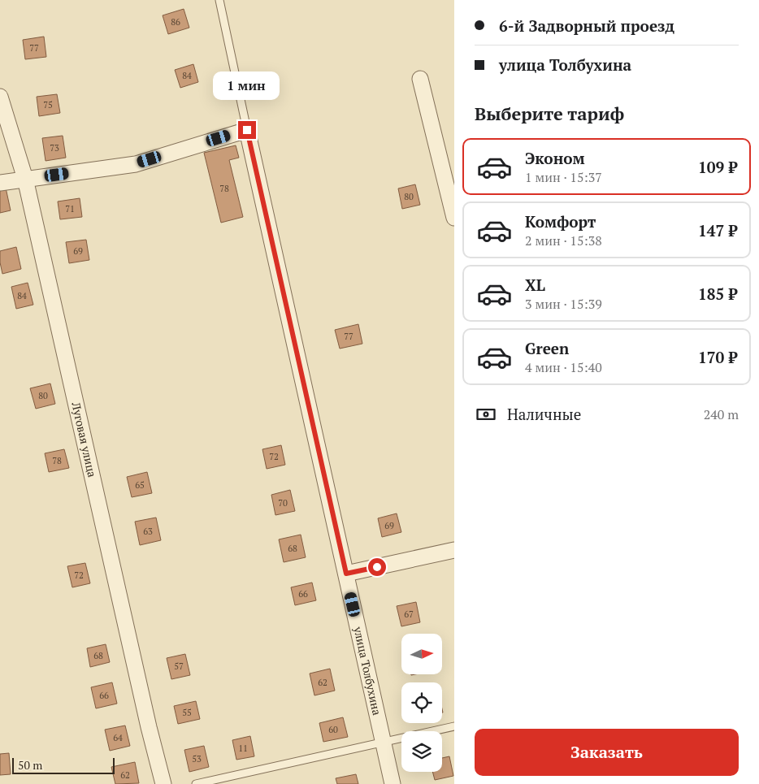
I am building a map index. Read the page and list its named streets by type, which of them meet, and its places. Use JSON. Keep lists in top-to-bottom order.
{
  "streets": {
    "street": ["Луговая улица", "улица Толбухина"]
  },
  "house_numbers": [
    "86",
    "77",
    "84",
    "75",
    "73",
    "78",
    "80",
    "71",
    "69",
    "84",
    "77",
    "80",
    "72",
    "78",
    "65",
    "70",
    "69",
    "63",
    "68",
    "72",
    "66",
    "67",
    "68",
    "57",
    "62",
    "66",
    "55",
    "60",
    "64",
    "11",
    "53",
    "62"
  ],
  "scale_bar": "50 m",
  "north": "right",
  "page": {
    "banner": ["6-й Задворный проезд", "улица Толбухина"],
    "bubble": "1 мин",
    "heading": "Выберите тариф",
    "list": [
      {
        "name": "Эконом",
        "note": "1 мин · 15:37",
        "value": "109 ₽"
      },
      {
        "name": "Комфорт",
        "note": "2 мин · 15:38",
        "value": "147 ₽"
      },
      {
        "name": "XL",
        "note": "3 мин · 15:39",
        "value": "185 ₽"
      },
      {
        "name": "Green",
        "note": "4 мин · 15:40",
        "value": "170 ₽"
      }
    ],
    "pay": ["Наличные", "240 m"],
    "buttons": "Заказать",
    "scale": "50 m"
  }
}
